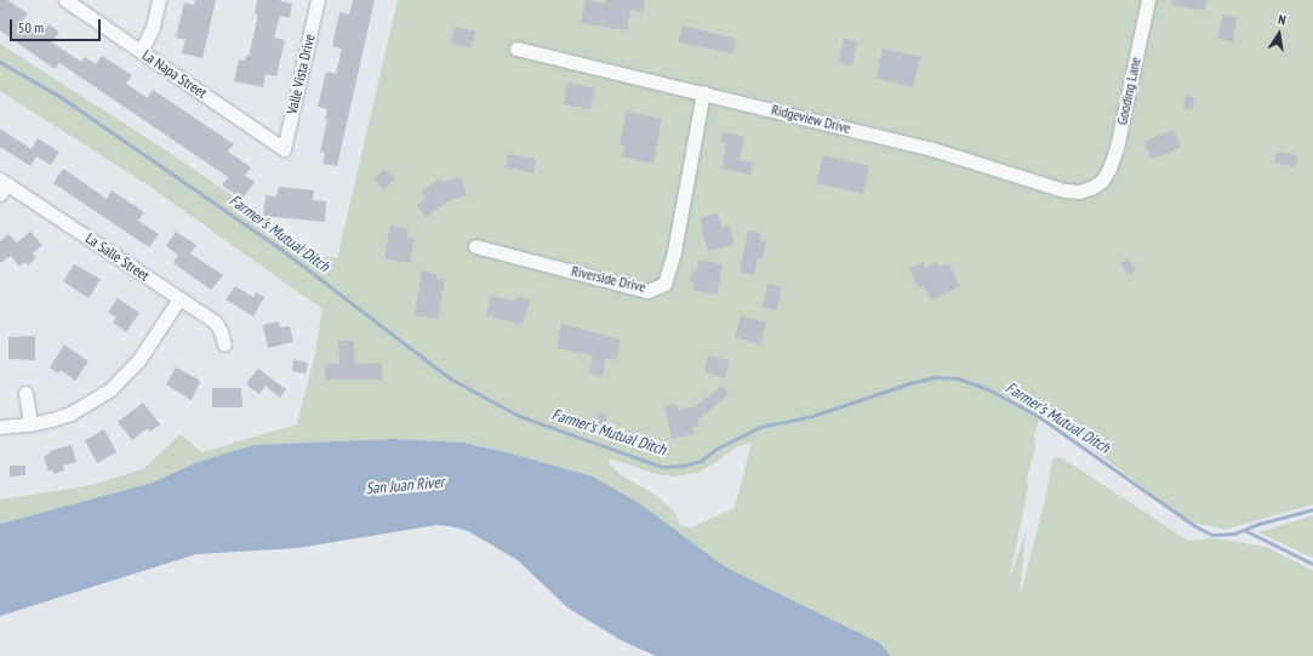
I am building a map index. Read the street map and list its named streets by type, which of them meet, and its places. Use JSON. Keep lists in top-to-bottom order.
{
  "streets": {
    "street": [
      "La Napa Street",
      "Valle Vista Drive",
      "Gooding Lane",
      "Ridgeview Drive",
      "La Salle Street",
      "Riverside Drive"
    ]
  },
  "crossings": [
    ["La Napa Street", "Valle Vista Drive"],
    ["Gooding Lane", "Ridgeview Drive"],
    ["Ridgeview Drive", "Riverside Drive"]
  ],
  "water": ["Farmer's Mutual Ditch", "San Juan River"],
  "scale_bar": "50 m",
  "north": "top"
}
